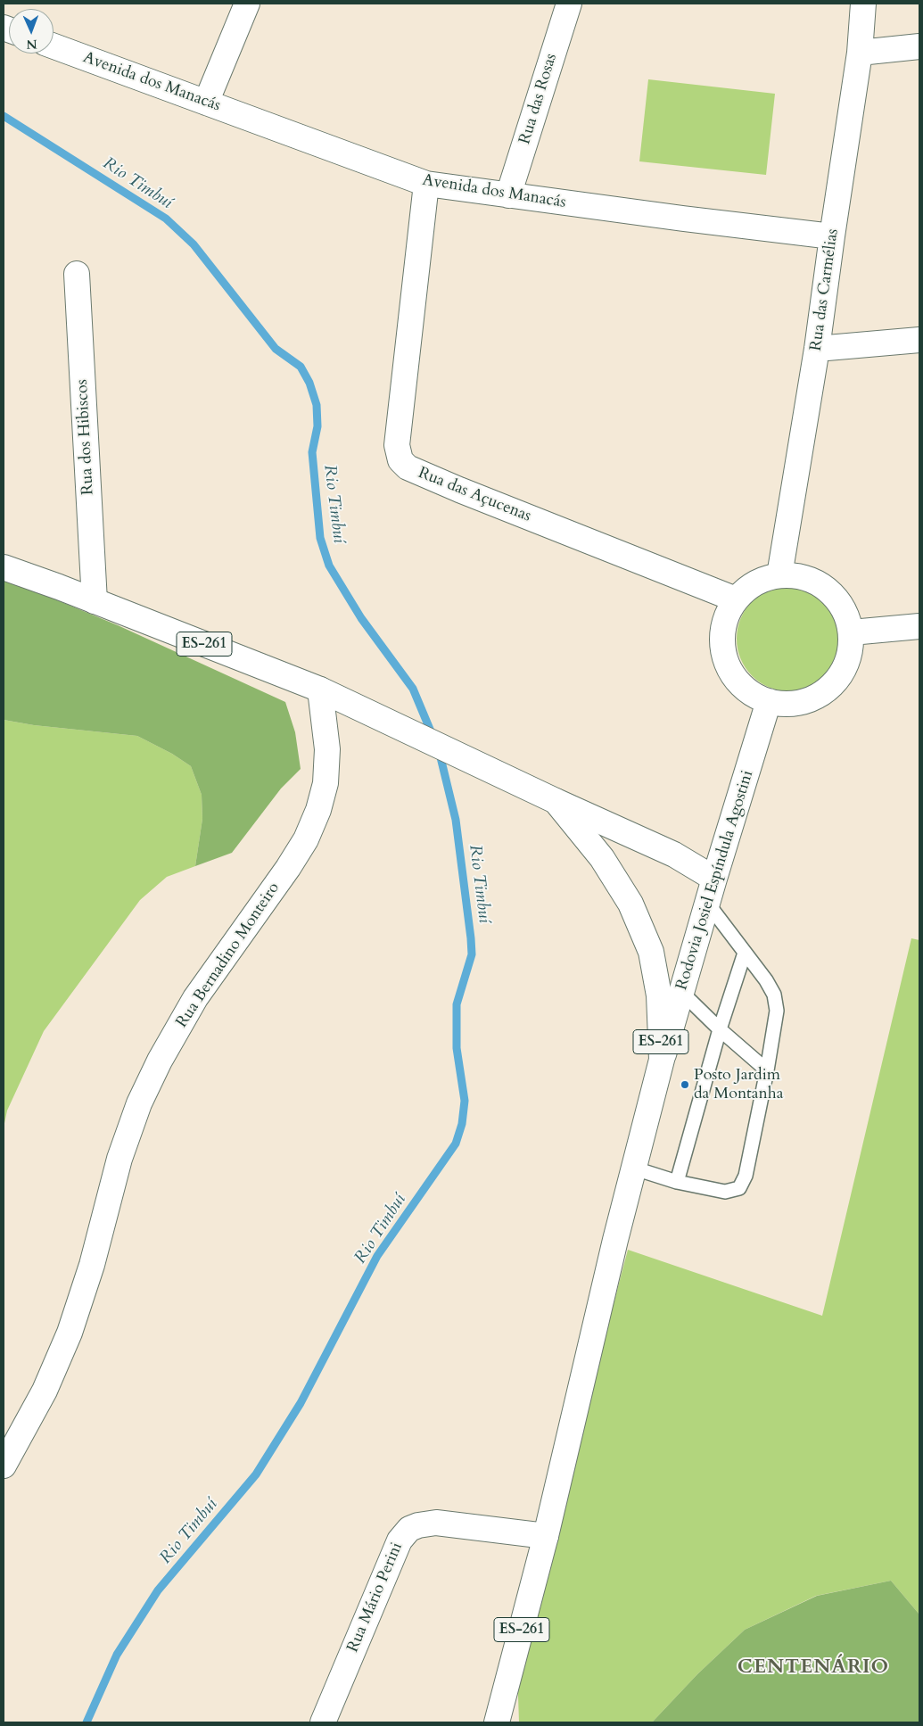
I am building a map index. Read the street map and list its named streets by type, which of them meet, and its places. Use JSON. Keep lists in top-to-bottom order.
{
  "streets": {
    "street": [
      "Avenida dos Manacás",
      "Rua das Rosas",
      "Rua das Carmélias",
      "Rua dos Hibiscos",
      "Rua das Açucenas",
      "ES-261",
      "Rodovia Josiel Espíndula Agostini",
      "Rua Bernadino Monteiro",
      "Rua Mário Perini"
    ]
  },
  "crossings": [
    ["Avenida dos Manacás", "Rua das Rosas"],
    ["Avenida dos Manacás", "Rua das Carmélias"],
    ["Avenida dos Manacás", "Rua das Açucenas"],
    ["Rua das Carmélias", "Rua das Açucenas"],
    ["Rua das Carmélias", "Rodovia Josiel Espíndula Agostini"],
    ["Rua dos Hibiscos", "ES-261"],
    ["Rua das Açucenas", "Rodovia Josiel Espíndula Agostini"],
    ["ES-261", "Rodovia Josiel Espíndula Agostini"],
    ["ES-261", "Rua Bernadino Monteiro"],
    ["ES-261", "Rua Mário Perini"]
  ],
  "districts": ["CENTENÁRIO"],
  "water": ["Rio Timbuí"],
  "places": ["Posto Jardim da Montanha"],
  "north": "bottom"
}
